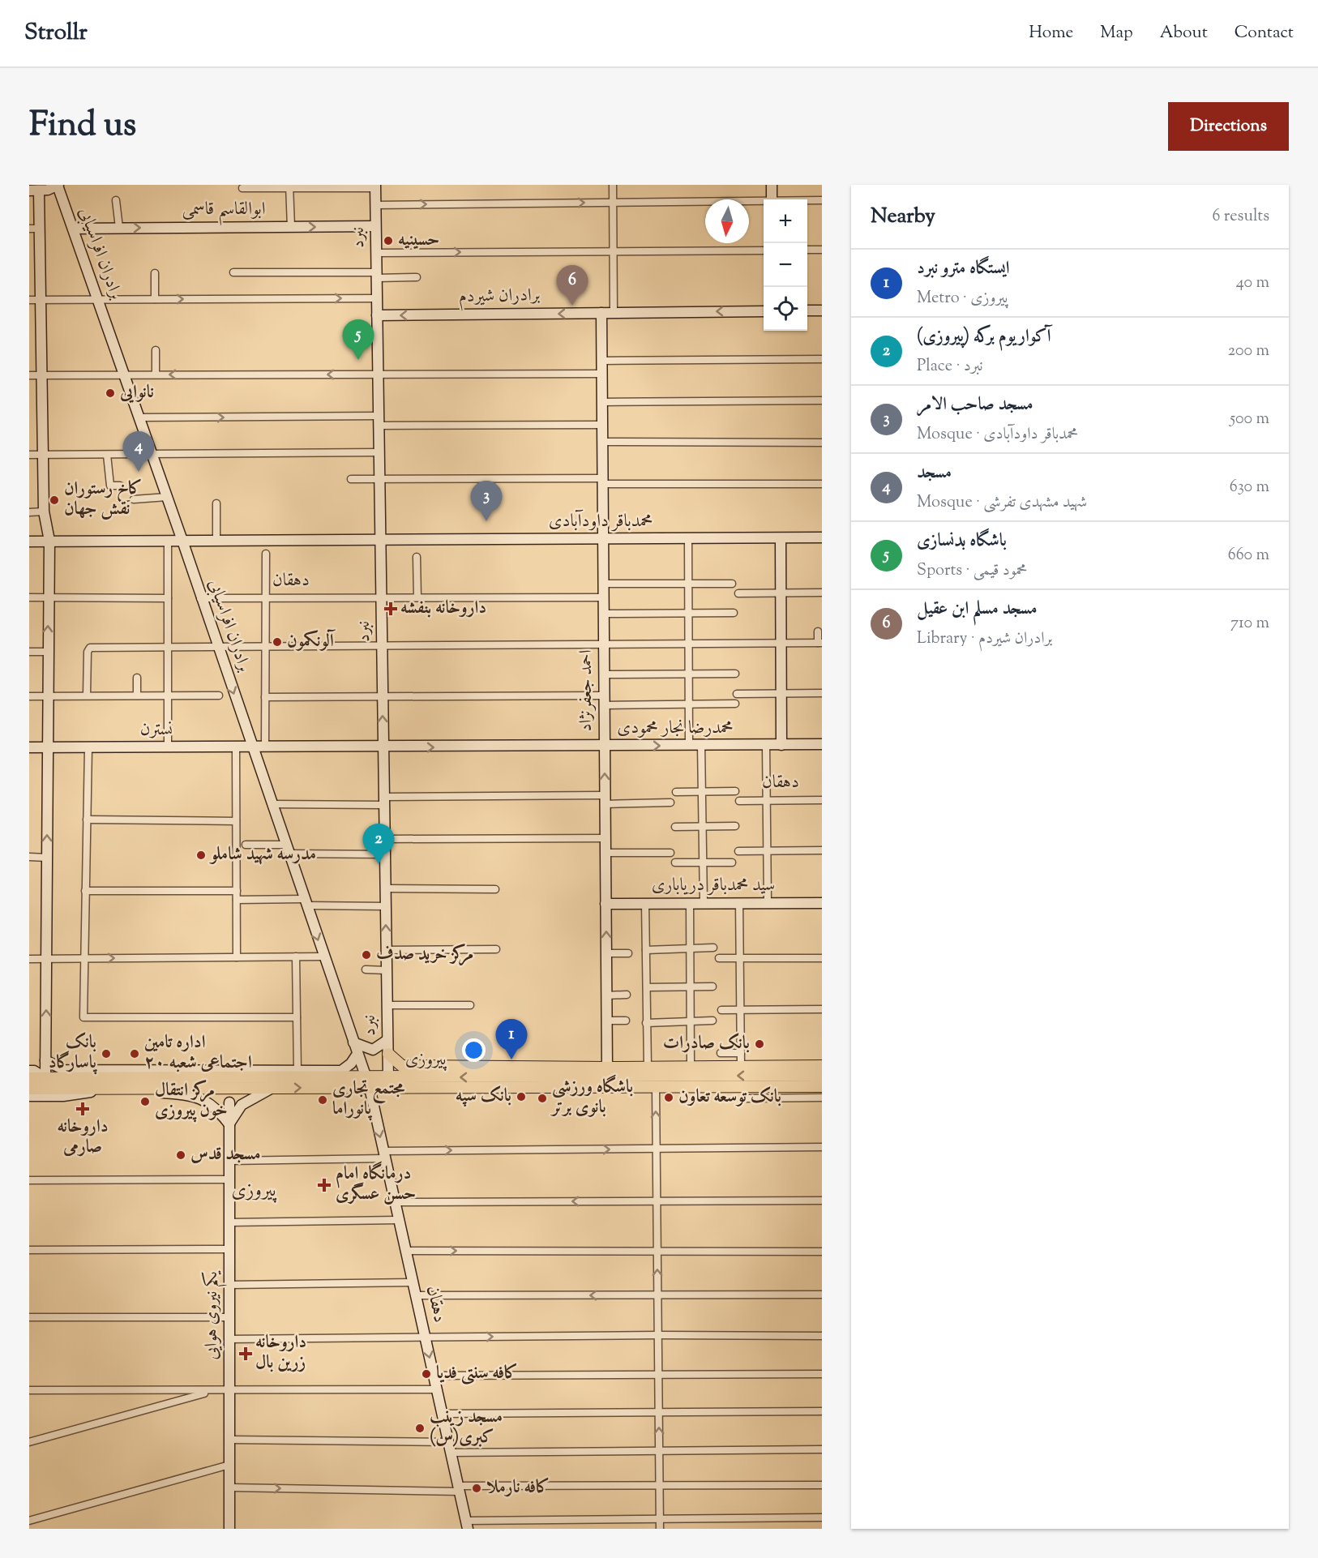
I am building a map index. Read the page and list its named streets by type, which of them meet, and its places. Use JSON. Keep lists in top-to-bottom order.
{
  "streets": {
    "main road": ["پیروزی"],
    "street": [
      "ابوالقاسم قاسمی",
      "نبرد",
      "برادران افراسیابی",
      "برادران شیردم",
      "محمدباقر داودآبادی",
      "دهقان",
      "احمد جعفرنژاد",
      "محمدرضا نجار محمودی",
      "نسترن",
      "سید محمدباقر دریاباری",
      "یکم نیروی هوایی"
    ]
  },
  "crossings": [
    ["ابوالقاسم قاسمی", "نبرد"],
    ["ابوالقاسم قاسمی", "برادران افراسیابی"],
    ["نبرد", "برادران شیردم"],
    ["نبرد", "محمدباقر داودآبادی"],
    ["نبرد", "دهقان"],
    ["نبرد", "محمدرضا نجار محمودی"],
    ["نبرد", "پیروزی"],
    ["برادران افراسیابی", "محمدباقر داودآبادی"],
    ["برادران افراسیابی", "دهقان"],
    ["برادران افراسیابی", "نسترن"],
    ["برادران افراسیابی", "پیروزی"],
    ["برادران شیردم", "احمد جعفرنژاد"],
    ["محمدباقر داودآبادی", "احمد جعفرنژاد"],
    ["دهقان", "احمد جعفرنژاد"],
    ["دهقان", "پیروزی"],
    ["احمد جعفرنژاد", "محمدرضا نجار محمودی"],
    ["احمد جعفرنژاد", "سید محمدباقر دریاباری"],
    ["احمد جعفرنژاد", "پیروزی"],
    ["محمدرضا نجار محمودی", "نسترن"]
  ],
  "districts": ["پیروزی"],
  "places": {
    "other": [
      "حسینیه",
      "نانوایی",
      "کاخ رستوران نقش جهان",
      "آلونکمون",
      "مدرسه شهید شاملو",
      "مرکز خرید صدف",
      "بانک صادرات",
      "بانک پاسارگاد",
      "اداره تامین اجتماعی شعبه ۲۰",
      "بانک سپه",
      "بانک توسعه تعاون",
      "باشگاه ورزشی بانوی برتر",
      "مجتمع تجاری پانوراما",
      "مرکز انتقال خون پیروزی",
      "مسجد قدس",
      "کافه سنتی فدیا",
      "مسجد زینب کبری(س)",
      "کافه نارملا"
    ],
    "health": [
      "داروخانه بنفشه",
      "داروخانه صارمی",
      "درمانگاه امام حسن عسگری",
      "داروخانه زرین بال"
    ]
  },
  "north": "bottom",
  "page": {
    "header": "Strollr",
    "nav": [
      "Home",
      "Map",
      "About",
      "Contact"
    ],
    "title": "Find us",
    "buttons": "Directions",
    "heading": ["Nearby", "6 results"],
    "map_buttons": ["+", "−"],
    "list": [
      {
        "mark": "1",
        "name": "ایستگاه مترو نبرد",
        "note": "Metro · پیروزی",
        "value": "40 m"
      },
      {
        "mark": "2",
        "name": "آکواریوم برکه (پیروزی)",
        "note": "Place · نبرد",
        "value": "200 m"
      },
      {
        "mark": "3",
        "name": "مسجد صاحب الامر",
        "note": "Mosque · محمدباقر داودآبادی",
        "value": "500 m"
      },
      {
        "mark": "4",
        "name": "مسجد",
        "note": "Mosque · شهید مشهدی تفرشی",
        "value": "630 m"
      },
      {
        "mark": "5",
        "name": "باشگاه بدنسازی",
        "note": "Sports · محمود قیمی",
        "value": "660 m"
      },
      {
        "mark": "6",
        "name": "مسجد مسلم ابن عقیل",
        "note": "Library · برادران شیردم",
        "value": "710 m"
      }
    ],
    "pins": [
      "6",
      "5",
      "4",
      "3",
      "2",
      "1"
    ]
  }
}
